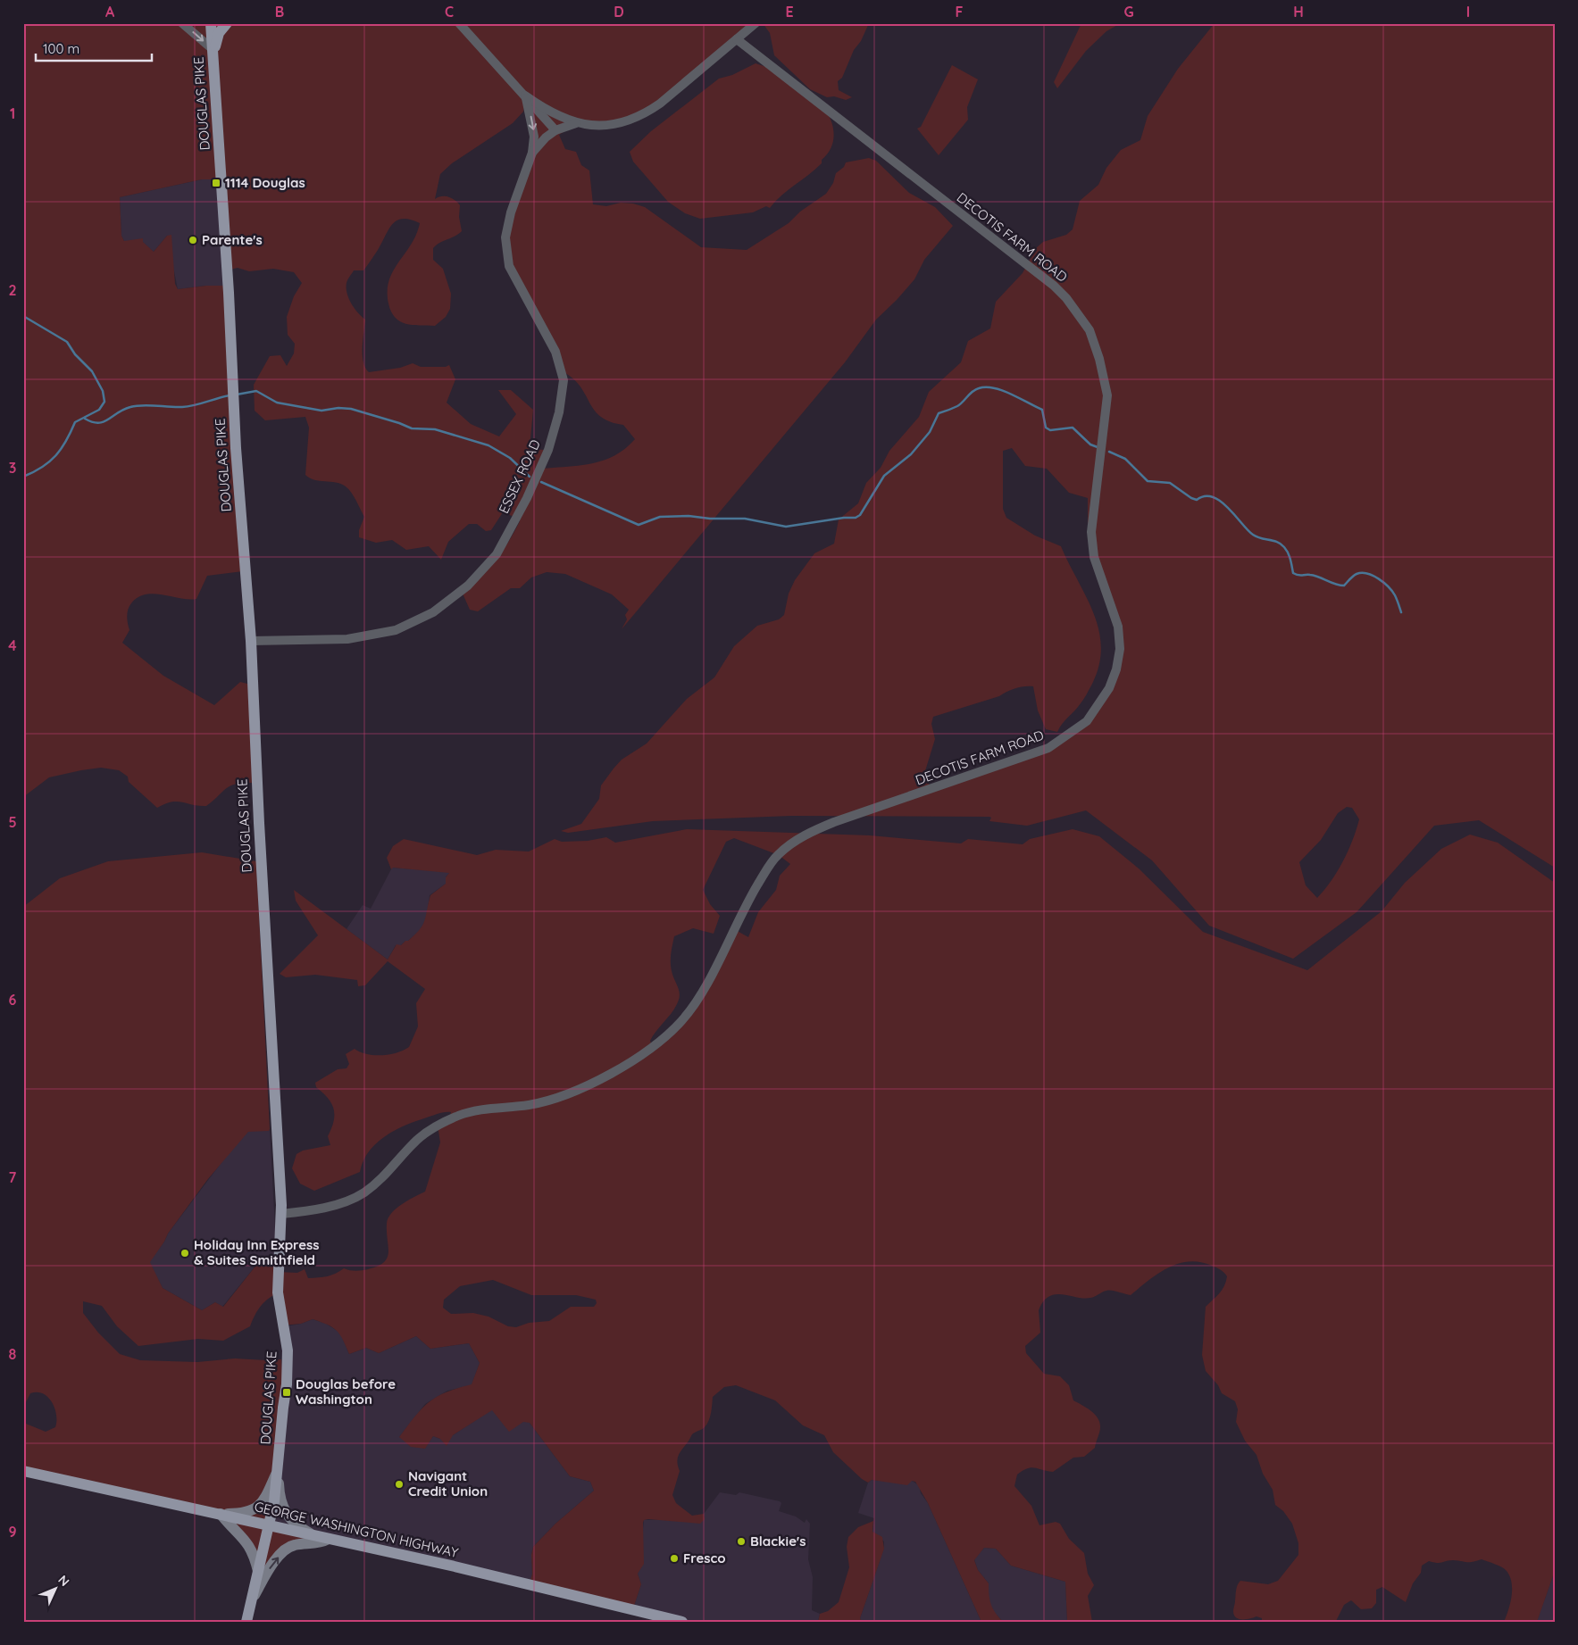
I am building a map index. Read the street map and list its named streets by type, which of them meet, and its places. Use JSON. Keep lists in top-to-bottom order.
{
  "streets": {
    "main road": ["DOUGLAS PIKE", "GEORGE WASHINGTON HIGHWAY"],
    "street": ["DECOTIS FARM ROAD", "ESSEX ROAD"]
  },
  "crossings": [
    ["DOUGLAS PIKE", "DECOTIS FARM ROAD"],
    ["DOUGLAS PIKE", "ESSEX ROAD"],
    ["DOUGLAS PIKE", "GEORGE WASHINGTON HIGHWAY"]
  ],
  "places": {
    "transit": ["1114 Douglas", "Douglas before Washington"],
    "other": [
      "Parente's",
      "Holiday Inn Express & Suites Smithfield",
      "Navigant Credit Union",
      "Blackie's",
      "Fresco"
    ]
  },
  "scale_bar": "100 m",
  "north": "top right",
  "grid": {
    "columns": [
      "A",
      "B",
      "C",
      "D",
      "E",
      "F",
      "G",
      "H",
      "I"
    ],
    "rows": [
      "1",
      "2",
      "3",
      "4",
      "5",
      "6",
      "7",
      "8",
      "9"
    ]
  }
}
